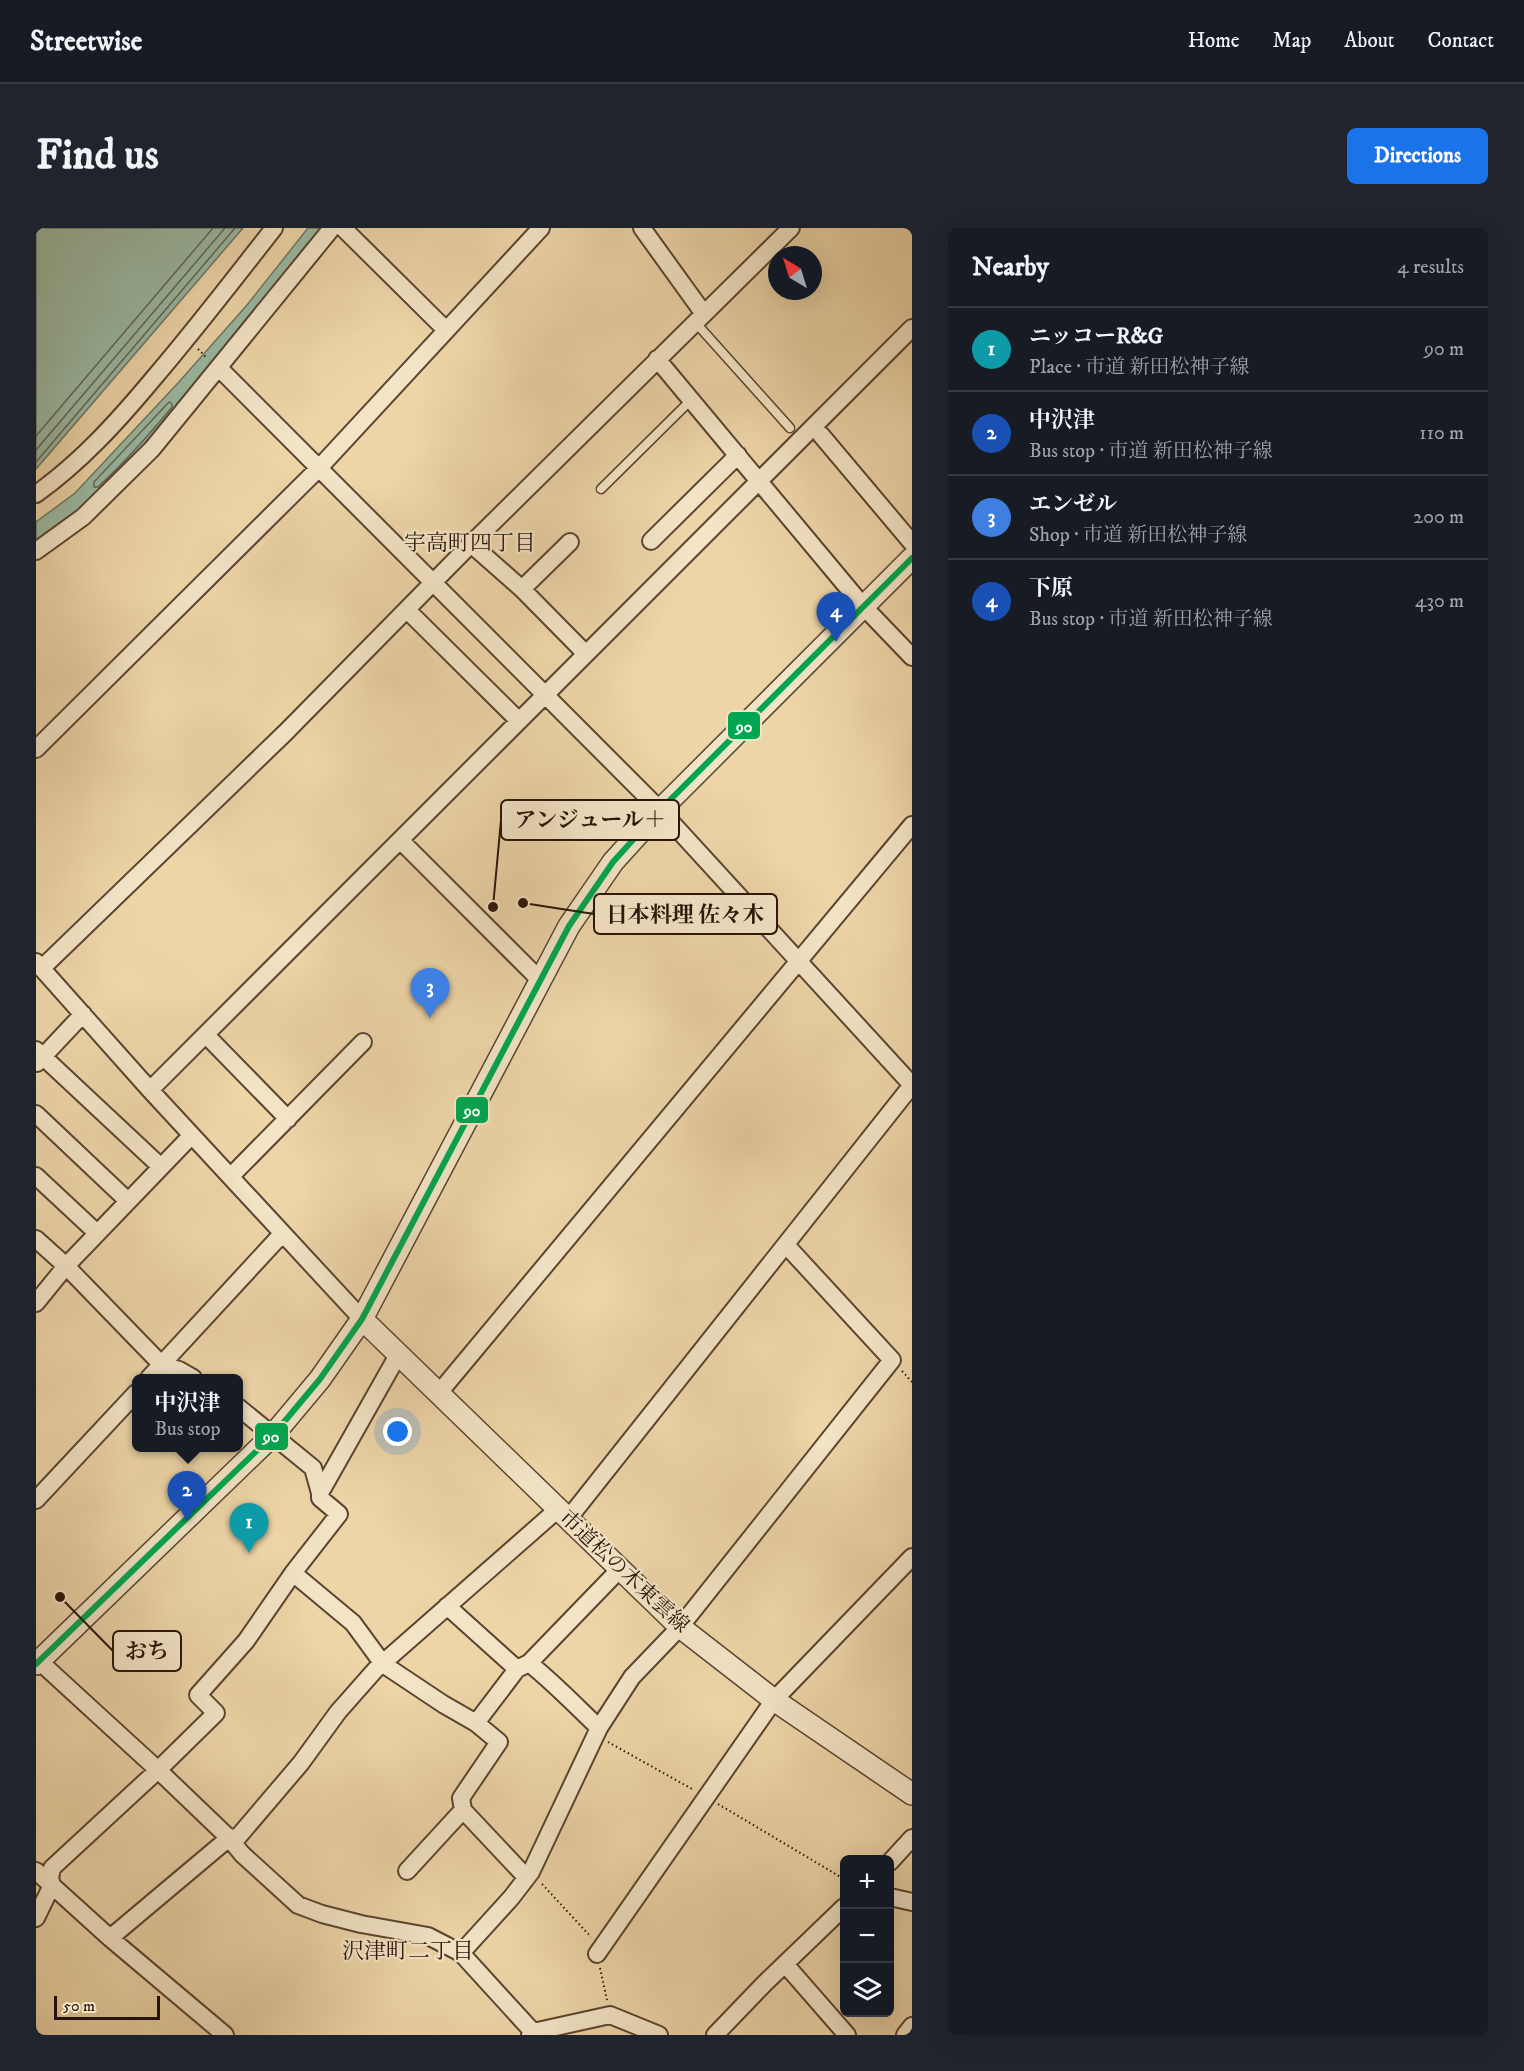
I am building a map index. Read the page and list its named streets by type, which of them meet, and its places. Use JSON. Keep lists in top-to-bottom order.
{
  "streets": {
    "street": ["市道松の木東雲線"]
  },
  "districts": ["宇高町四丁目", "沢津町二丁目"],
  "places": ["日本料理 佐々木", "アンジュール＋", "おち"],
  "lines": ["transit line 90"],
  "scale_bar": "50 m",
  "north": "top left",
  "page": {
    "header": "Streetwise",
    "nav": [
      "Home",
      "Map",
      "About",
      "Contact"
    ],
    "buttons": "Directions",
    "title": "Find us",
    "heading": ["Nearby", "4 results"],
    "list": [
      {
        "mark": "1",
        "name": "ニッコーR&G",
        "note": "Place · 市道 新田松神子線",
        "value": "90 m"
      },
      {
        "mark": "2",
        "name": "中沢津",
        "note": "Bus stop · 市道 新田松神子線",
        "value": "110 m"
      },
      {
        "mark": "3",
        "name": "エンゼル",
        "note": "Shop · 市道 新田松神子線",
        "value": "200 m"
      },
      {
        "mark": "4",
        "name": "下原",
        "note": "Bus stop · 市道 新田松神子線",
        "value": "430 m"
      }
    ],
    "pins": [
      "4",
      "3",
      "2",
      "1"
    ],
    "popup": ["中沢津", "Bus stop"],
    "map_buttons": ["+", "−"],
    "scale": "50 m"
  }
}
